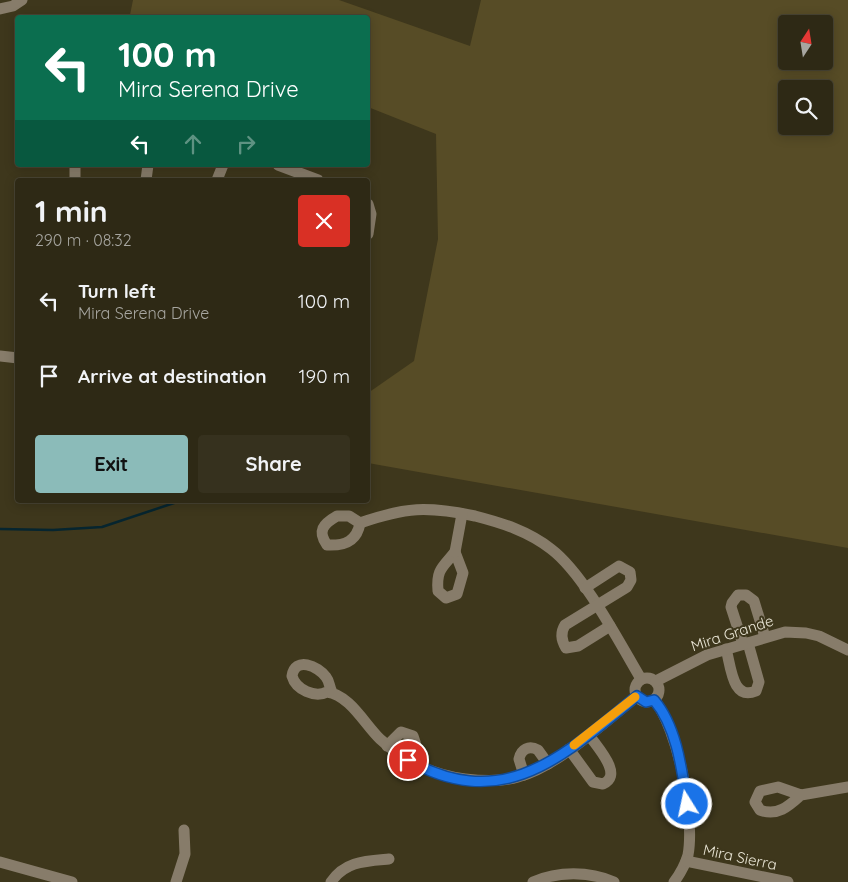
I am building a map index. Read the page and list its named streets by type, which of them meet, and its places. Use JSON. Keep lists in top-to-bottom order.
{
  "streets": {
    "street": ["Mira Grande", "Mira Sierra"]
  },
  "north": "top",
  "page": {
    "turn": ["100 m", "Mira Serena Drive"],
    "heading": ["1 min", "290 m · 08:32"],
    "list": [
      {
        "name": "Turn left",
        "note": "Mira Serena Drive",
        "value": "100 m"
      },
      {
        "name": "Arrive at destination",
        "value": "190 m"
      }
    ],
    "buttons": ["Exit", "Share"]
  }
}
